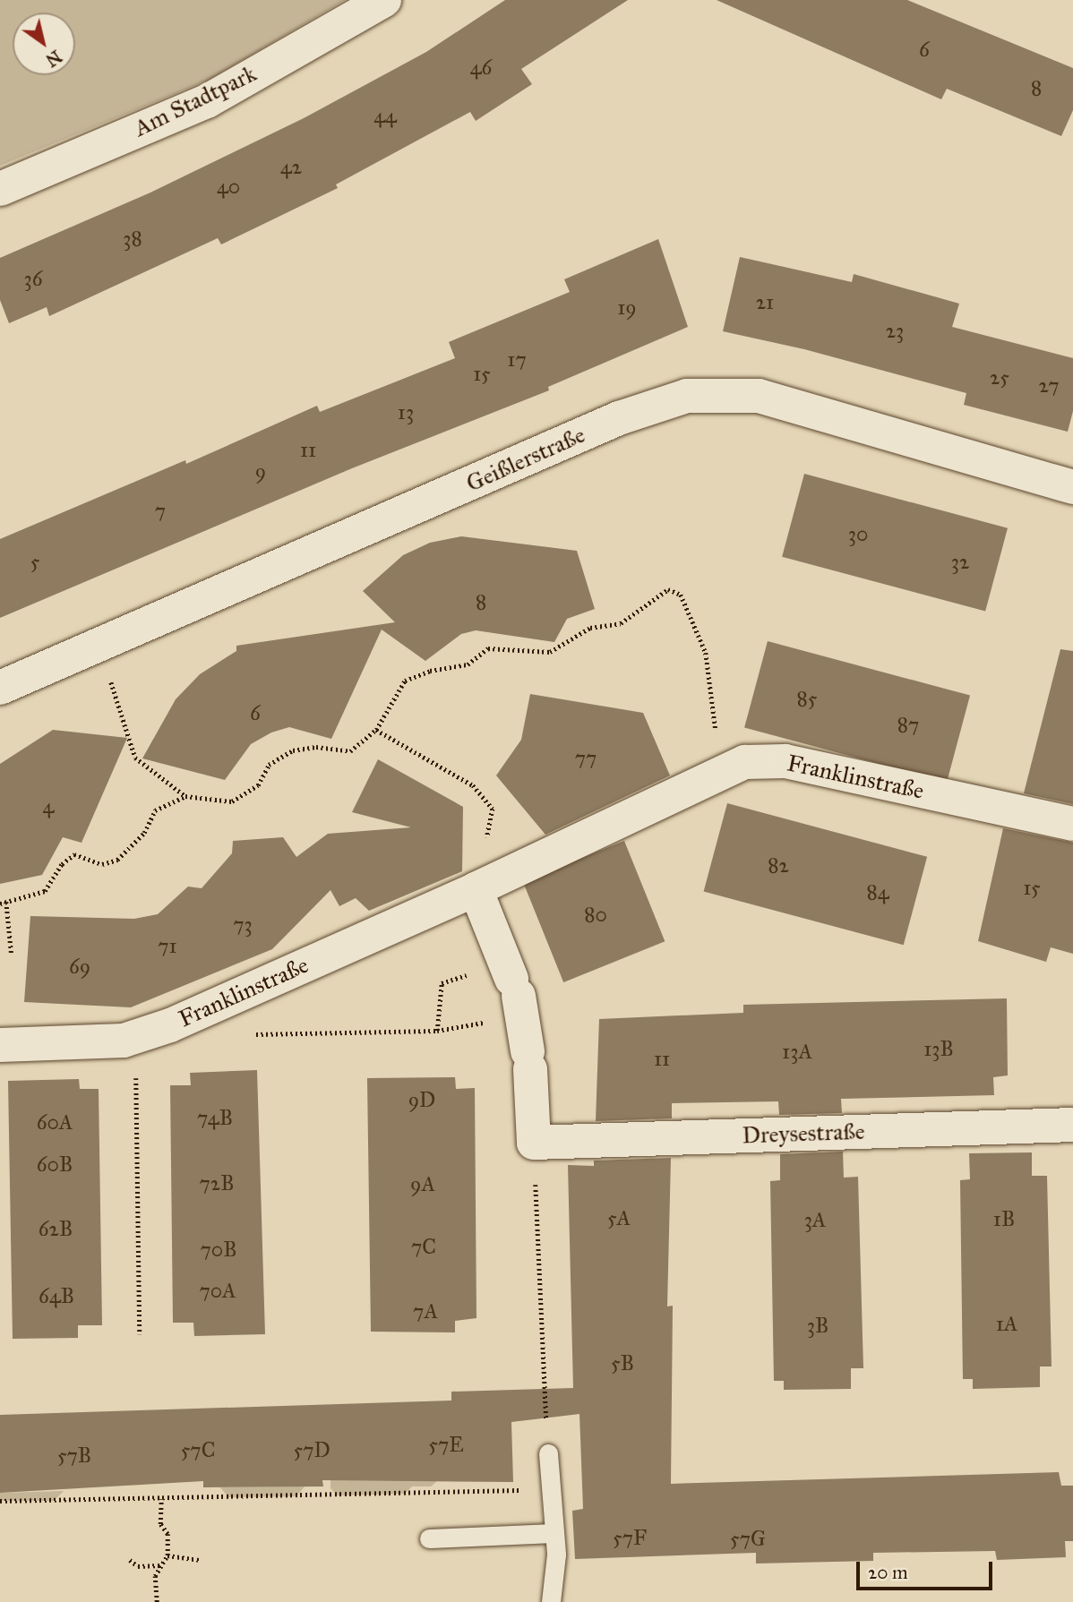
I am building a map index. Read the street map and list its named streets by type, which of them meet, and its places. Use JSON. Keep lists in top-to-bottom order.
{
  "streets": {
    "street": [
      "Am Stadtpark",
      "Geißlerstraße",
      "Franklinstraße",
      "Dreysestraße"
    ]
  },
  "house_numbers": [
    "6",
    "46",
    "8",
    "44",
    "42",
    "40",
    "38",
    "36",
    "21",
    "19",
    "23",
    "17",
    "15",
    "25",
    "27",
    "13",
    "11",
    "9",
    "7",
    "30",
    "5",
    "32",
    "8",
    "85",
    "6",
    "87",
    "77",
    "4",
    "82",
    "15",
    "84",
    "80",
    "73",
    "71",
    "69",
    "13B",
    "13A",
    "11",
    "9D",
    "74B",
    "60A",
    "60B",
    "72B",
    "9A",
    "5A",
    "1B",
    "3A",
    "62B",
    "7C",
    "70B",
    "70A",
    "64B",
    "7A",
    "1A",
    "3B",
    "5B",
    "57E",
    "57C",
    "57D",
    "57B",
    "57F",
    "57G"
  ],
  "scale_bar": "20 m",
  "north": "bottom right"
}
